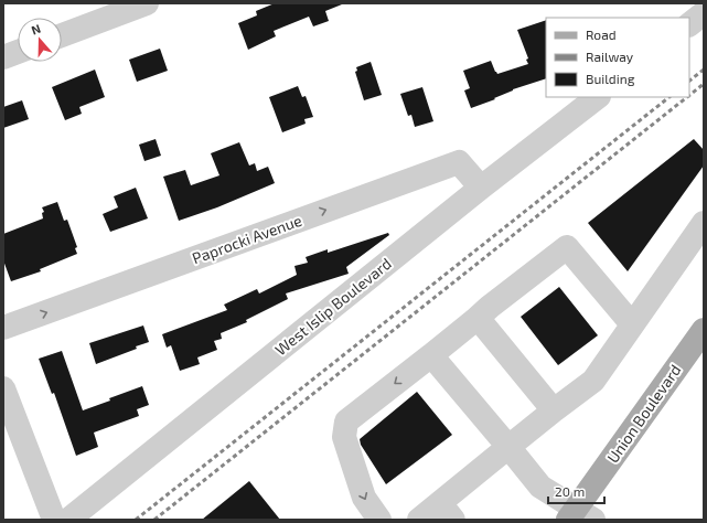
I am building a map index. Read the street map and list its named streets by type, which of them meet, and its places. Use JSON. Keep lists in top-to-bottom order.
{
  "streets": {
    "main road": ["Union Boulevard"],
    "street": ["Paprocki Avenue", "West Islip Boulevard"]
  },
  "crossings": [
    ["Paprocki Avenue", "West Islip Boulevard"]
  ],
  "one_way": ["Paprocki Avenue"],
  "legend": ["Road", "Railway", "Building"],
  "scale_bar": "20 m",
  "north": "top"
}
